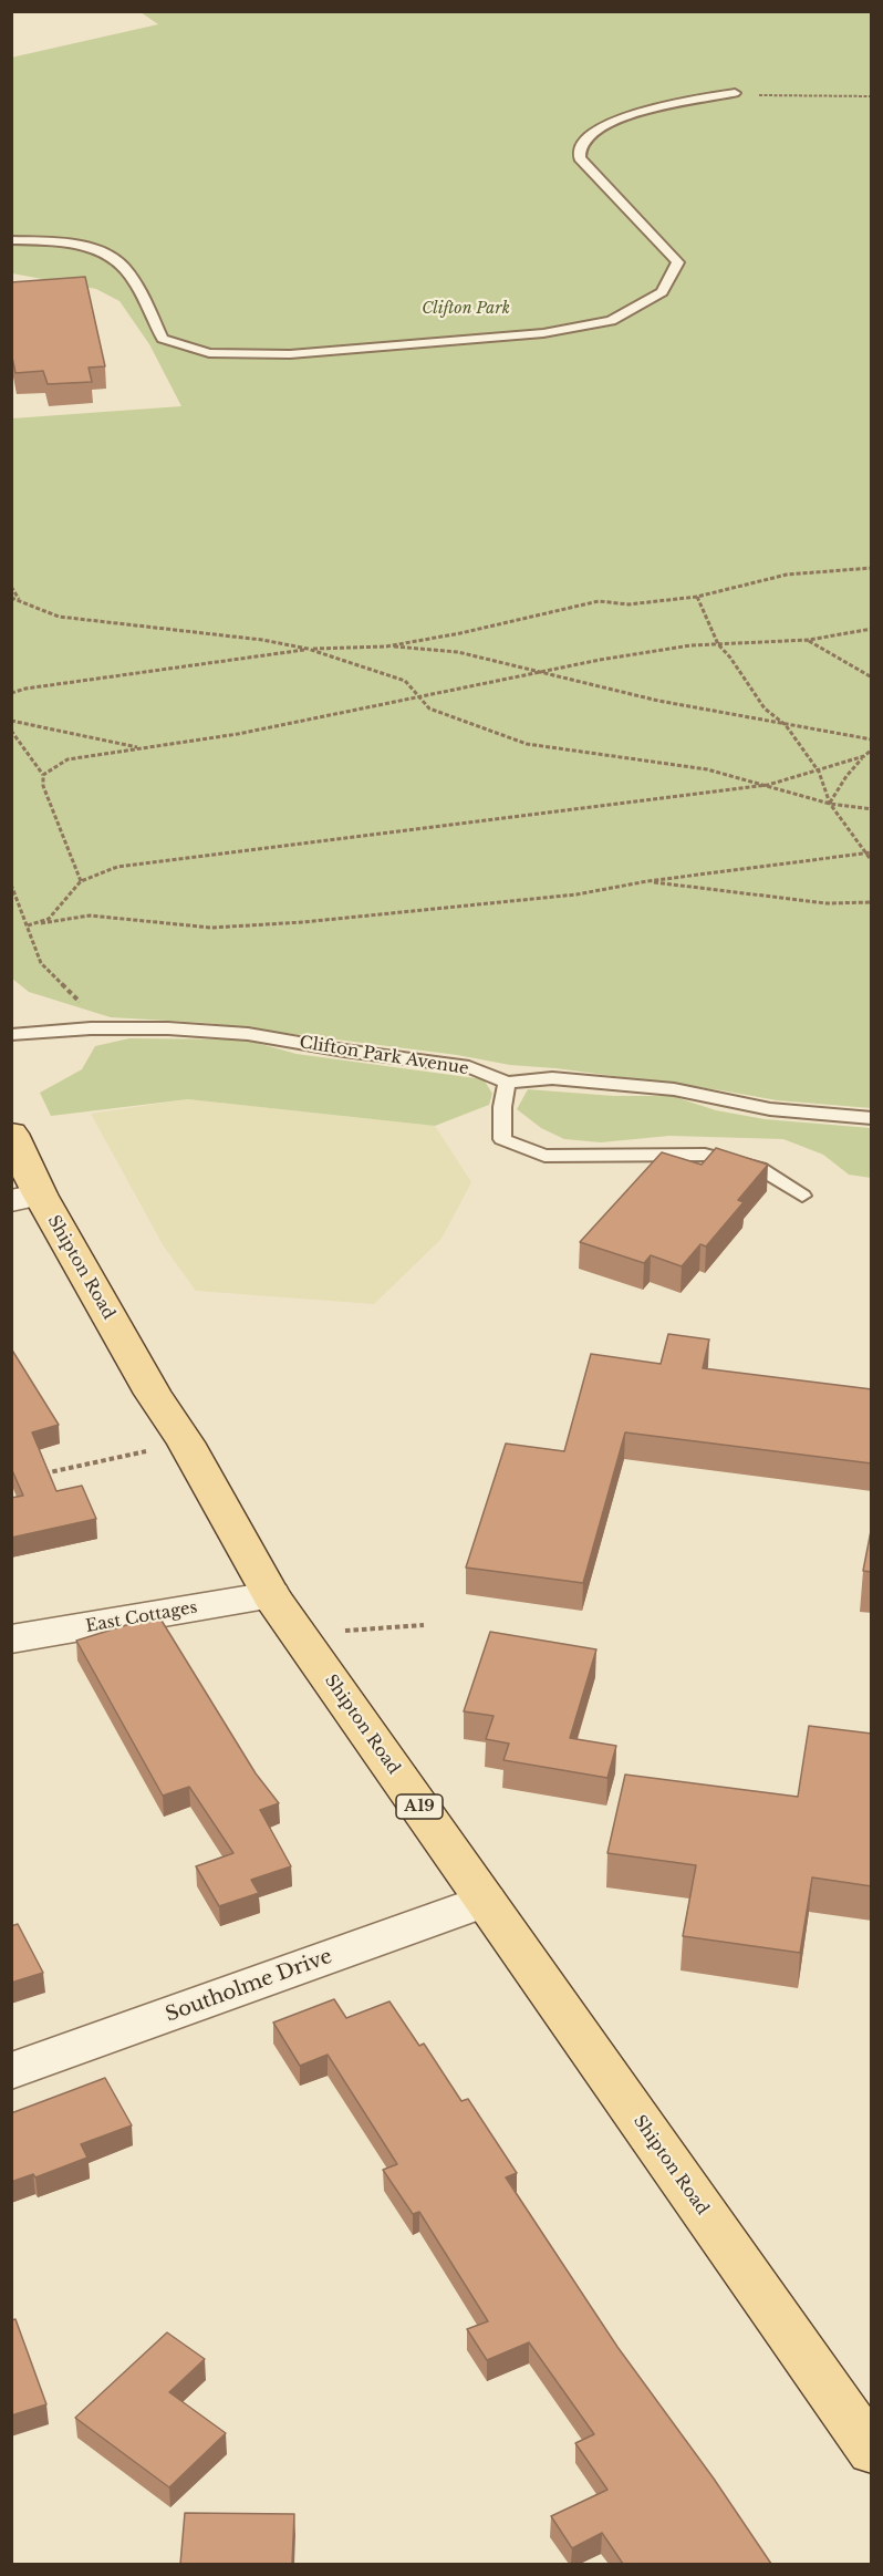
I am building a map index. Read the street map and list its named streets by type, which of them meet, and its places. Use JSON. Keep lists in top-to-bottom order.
{
  "streets": {
    "main road": ["Shipton Road", "A19"],
    "street": ["East Cottages", "Southolme Drive"],
    "lane": ["Clifton Park Avenue"]
  },
  "crossings": [
    ["Shipton Road", "East Cottages"],
    ["Shipton Road", "Southolme Drive"]
  ],
  "parks": ["Clifton Park"]
}
